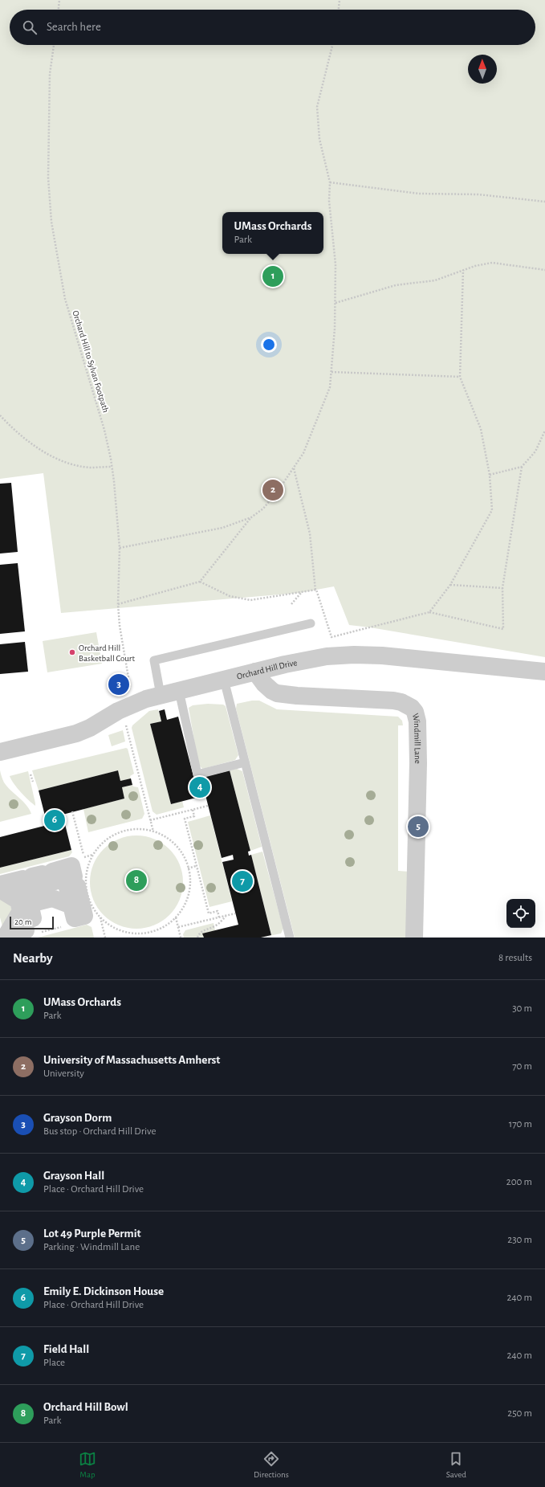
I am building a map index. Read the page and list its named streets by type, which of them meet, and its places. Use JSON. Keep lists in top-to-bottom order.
{
  "streets": {
    "street": ["Orchard Hill Drive", "Windmill Lane"],
    "path": ["Orchard Hill to Sylvan Footpath"]
  },
  "crossings": [
    ["Orchard Hill Drive", "Windmill Lane"]
  ],
  "places": ["Orchard Hill Basketball Court"],
  "scale_bar": "20 m",
  "north": "top",
  "page": {
    "search": "Search here",
    "popup": ["UMass Orchards", "Park"],
    "pins": [
      "1",
      "2",
      "3",
      "4",
      "6",
      "5",
      "8",
      "7"
    ],
    "scale": "20 m",
    "heading": ["Nearby", "8 results"],
    "list": [
      {
        "mark": "1",
        "name": "UMass Orchards",
        "note": "Park",
        "value": "30 m"
      },
      {
        "mark": "2",
        "name": "University of Massachusetts Amherst",
        "note": "University",
        "value": "70 m"
      },
      {
        "mark": "3",
        "name": "Grayson Dorm",
        "note": "Bus stop · Orchard Hill Drive",
        "value": "170 m"
      },
      {
        "mark": "4",
        "name": "Grayson Hall",
        "note": "Place · Orchard Hill Drive",
        "value": "200 m"
      },
      {
        "mark": "5",
        "name": "Lot 49 Purple Permit",
        "note": "Parking · Windmill Lane",
        "value": "230 m"
      },
      {
        "mark": "6",
        "name": "Emily E. Dickinson House",
        "note": "Place · Orchard Hill Drive",
        "value": "240 m"
      },
      {
        "mark": "7",
        "name": "Field Hall",
        "note": "Place",
        "value": "240 m"
      },
      {
        "mark": "8",
        "name": "Orchard Hill Bowl",
        "note": "Park",
        "value": "250 m"
      }
    ],
    "nav": ["Map", "Directions", "Saved"]
  }
}
